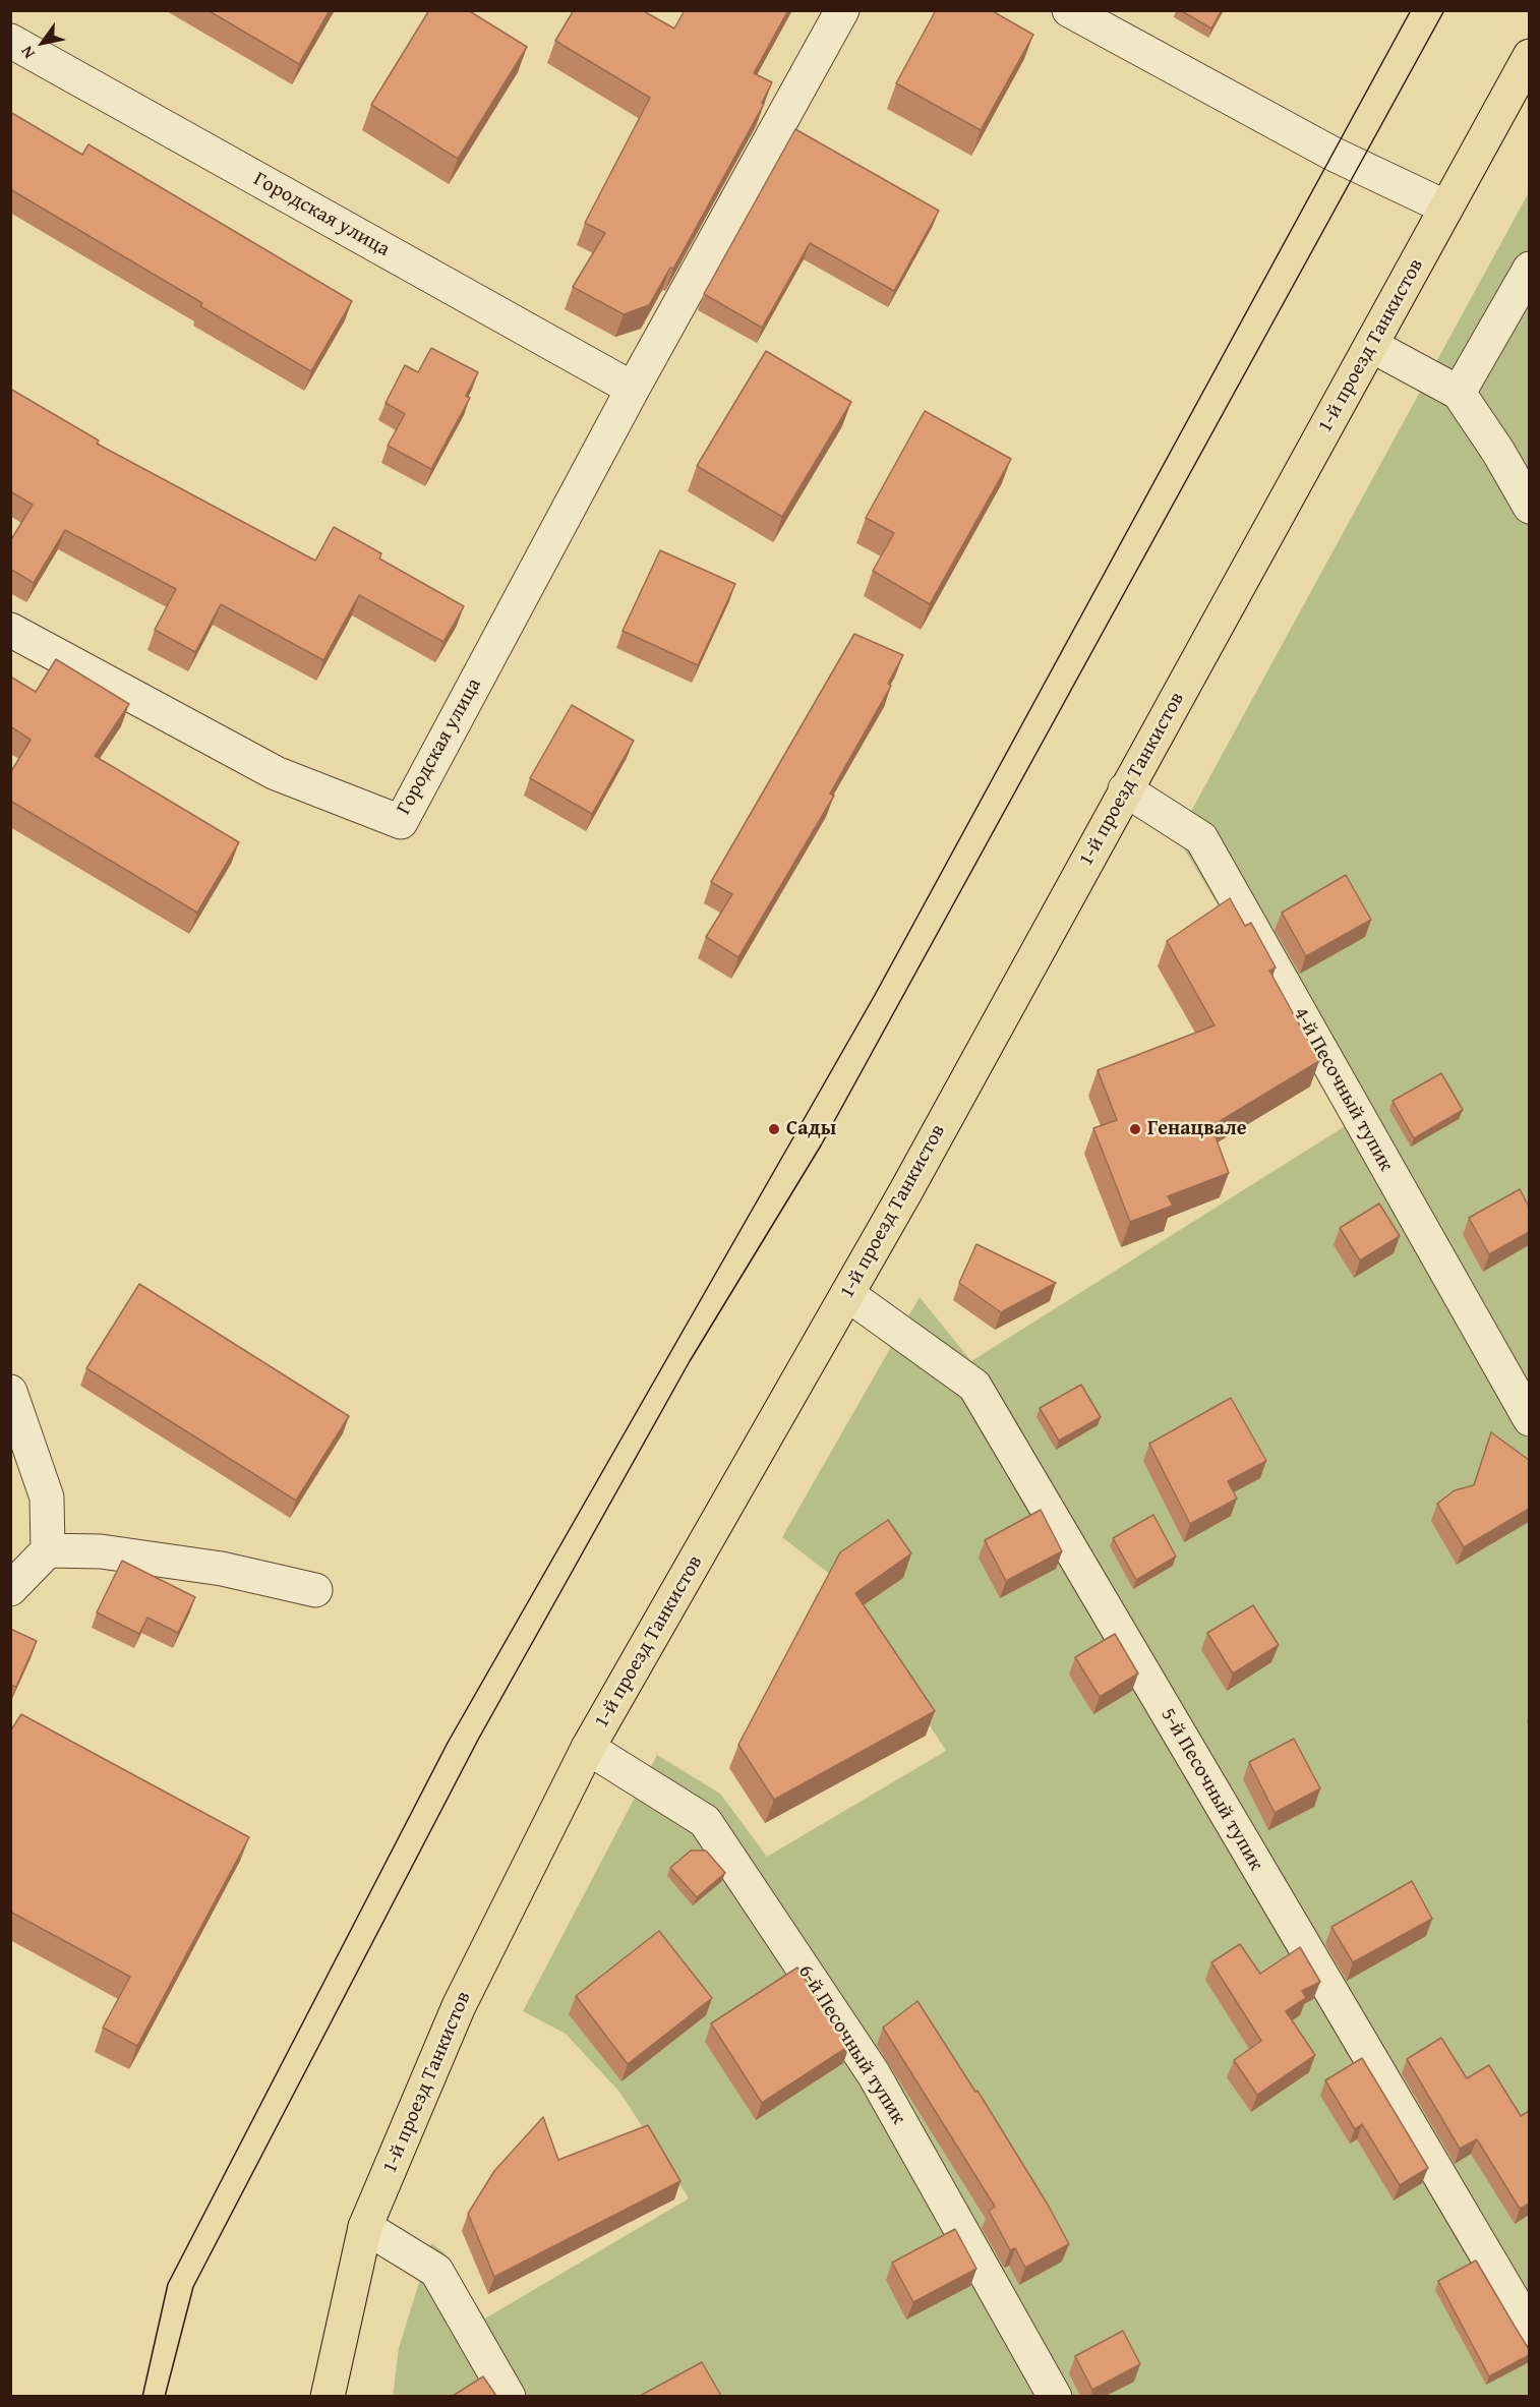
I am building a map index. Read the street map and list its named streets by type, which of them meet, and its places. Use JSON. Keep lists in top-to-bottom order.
{
  "streets": {
    "main road": ["1-й проезд Танкистов"],
    "street": [
      "Городская улица",
      "4-й Песочный тупик",
      "5-й Песочный тупик",
      "6-й Песочный тупик"
    ]
  },
  "crossings": [
    ["1-й проезд Танкистов", "4-й Песочный тупик"],
    ["1-й проезд Танкистов", "5-й Песочный тупик"],
    ["1-й проезд Танкистов", "6-й Песочный тупик"]
  ],
  "places": ["Сады", "Генацвале"],
  "north": "bottom left"
}
